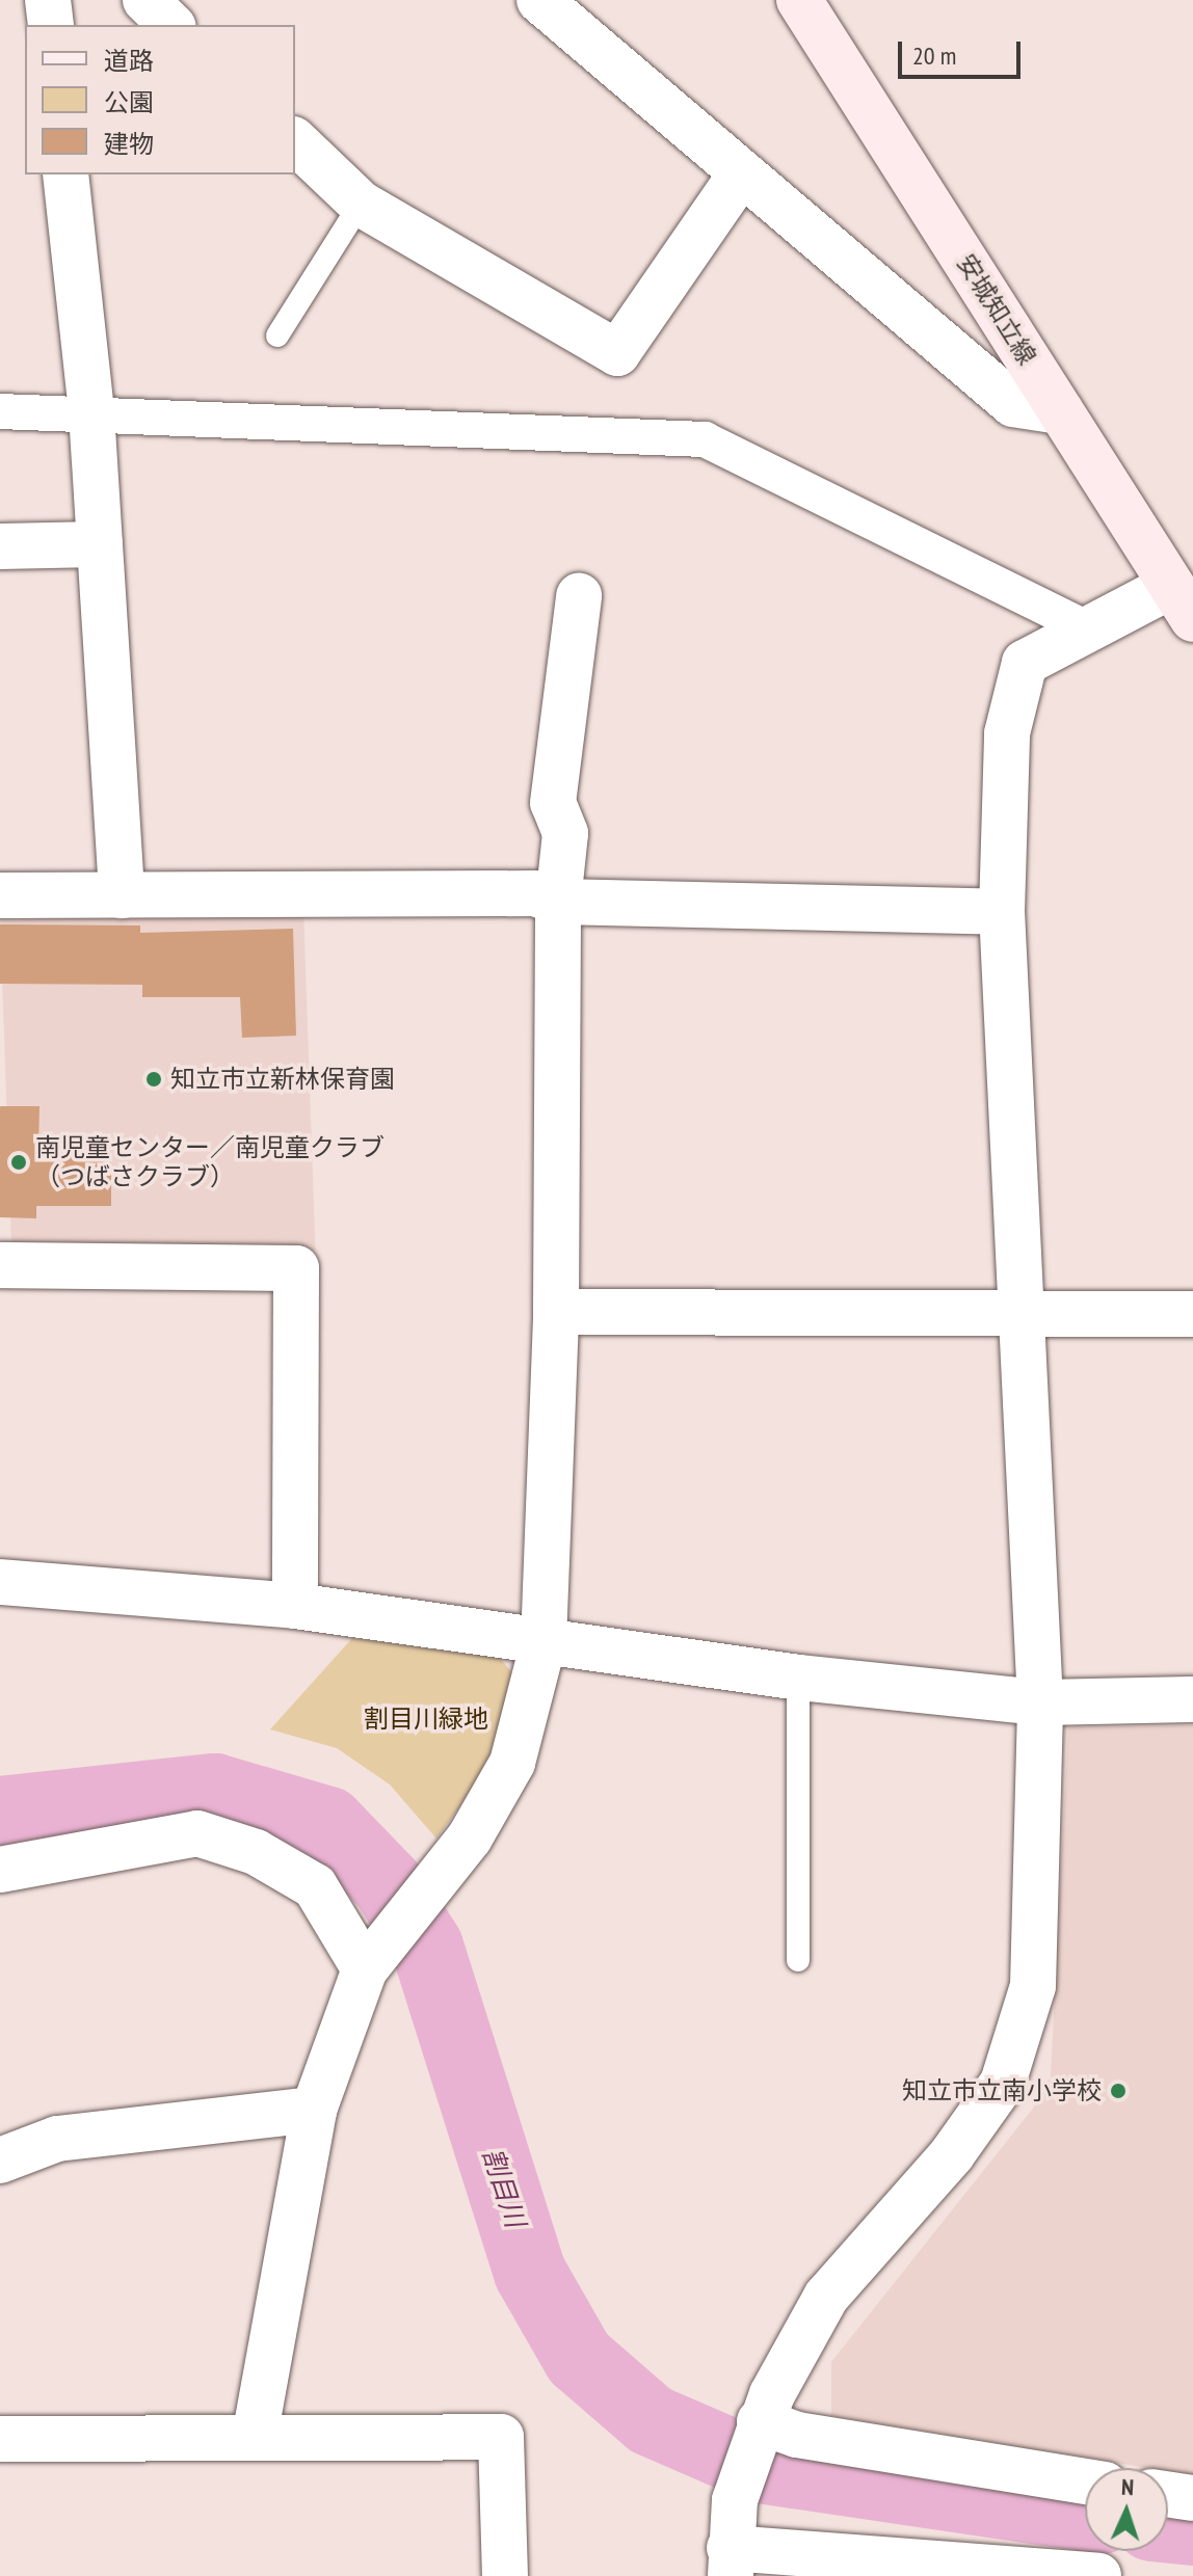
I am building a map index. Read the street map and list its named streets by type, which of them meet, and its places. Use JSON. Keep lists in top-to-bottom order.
{
  "streets": {
    "main road": ["安城知立線"]
  },
  "water": ["割目川"],
  "parks": ["割目川緑地"],
  "places": ["知立市立新林保育園", "南児童センター／南児童クラブ （つばさクラブ）", "知立市立南小学校"],
  "legend": ["道路", "公園", "建物"],
  "scale_bar": "20 m",
  "north": "top"
}
